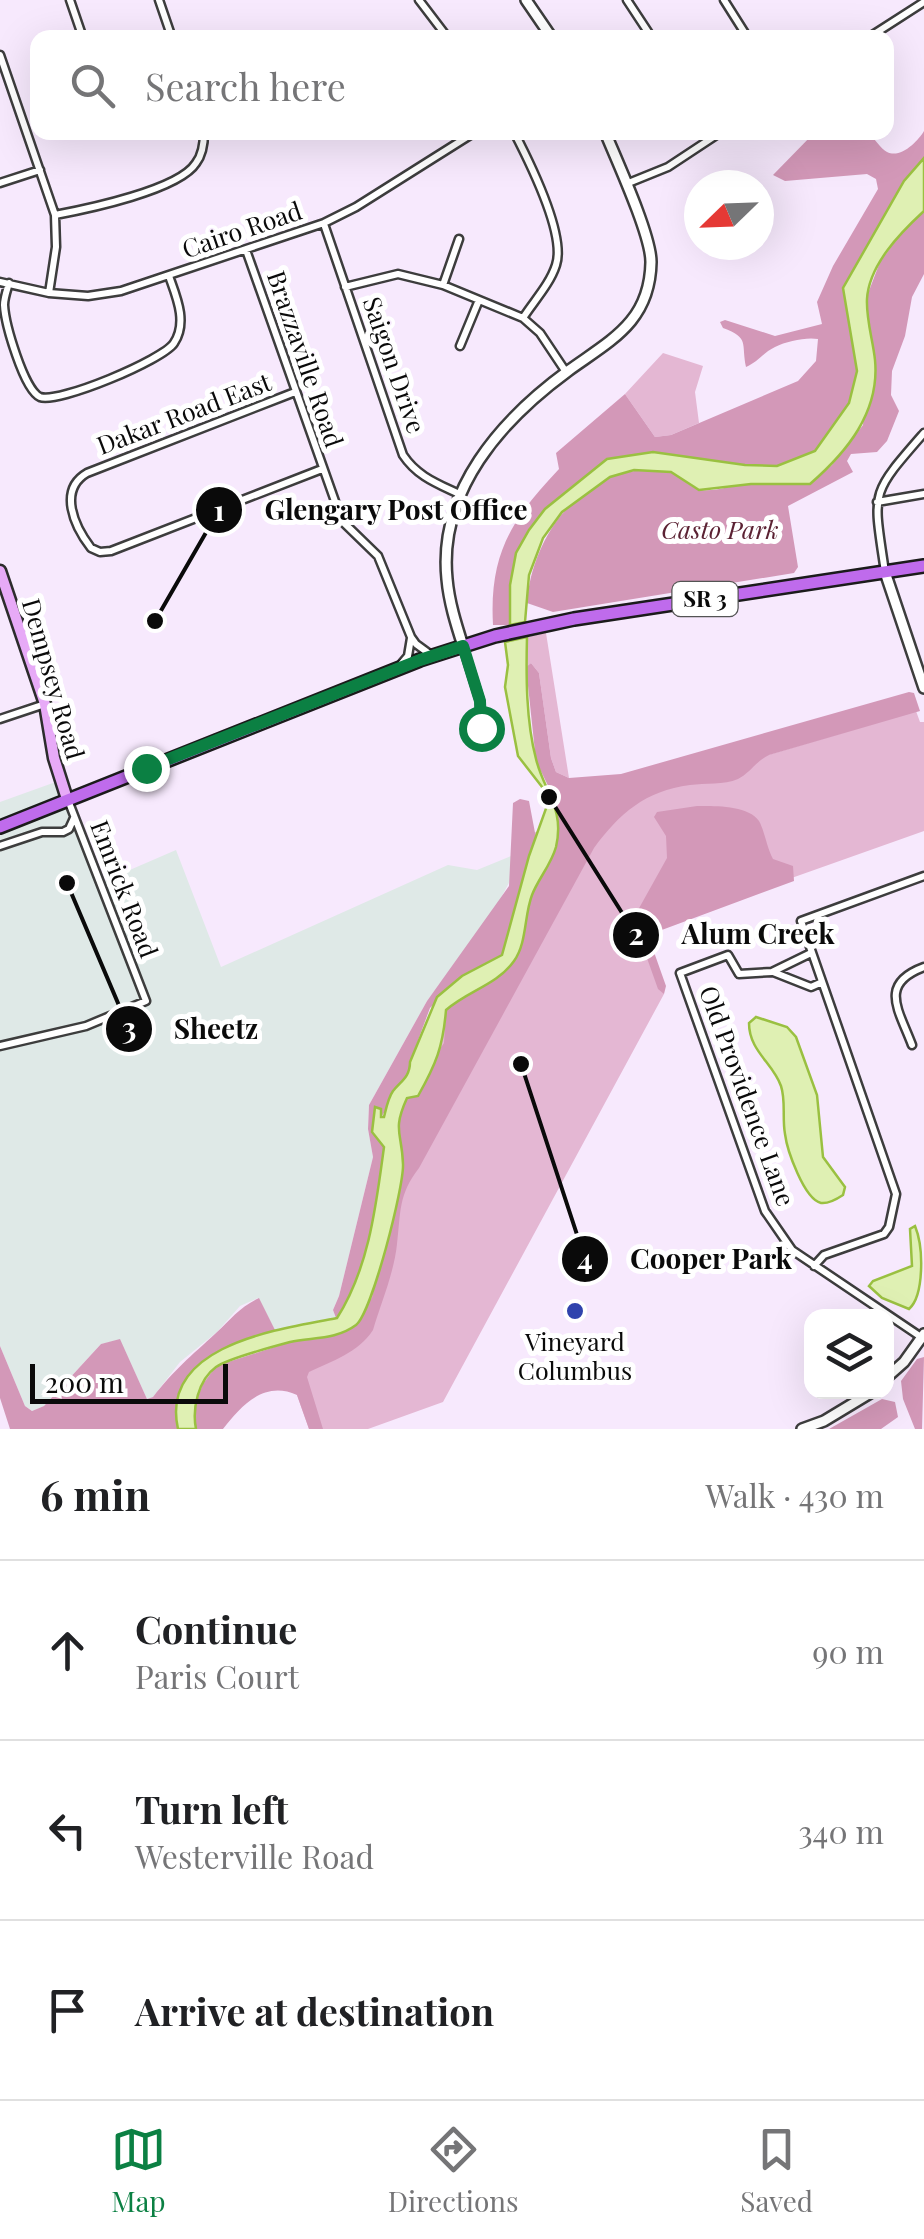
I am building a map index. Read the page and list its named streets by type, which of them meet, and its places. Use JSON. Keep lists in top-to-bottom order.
{
  "streets": {
    "main road": ["SR 3", "Dempsey Road"],
    "street": [
      "Cairo Road",
      "Brazzaville Road",
      "Saigon Drive",
      "Dakar Road East",
      "Emrick Road",
      "Old Providence Lane"
    ]
  },
  "crossings": [
    ["Cairo Road", "Brazzaville Road"],
    ["Cairo Road", "Saigon Drive"],
    ["Brazzaville Road", "Dakar Road East"],
    ["Brazzaville Road", "SR 3"],
    ["SR 3", "Dempsey Road"],
    ["SR 3", "Emrick Road"],
    ["Dempsey Road", "Emrick Road"]
  ],
  "parks": ["Casto Park"],
  "places": [
    "Glengary Post Office",
    "Alum Creek",
    "Sheetz",
    "Cooper Park",
    "Vineyard Columbus"
  ],
  "scale_bar": "200 m",
  "north": "bottom left",
  "page": {
    "search": "Search here",
    "scale": "200 m",
    "heading": ["6 min", "Walk · 430 m"],
    "list": [
      ["Continue", "Paris Court", "90 m"],
      ["Turn left", "Westerville Road", "340 m"],
      "Arrive at destination"
    ],
    "nav": ["Map", "Directions", "Saved"]
  }
}
